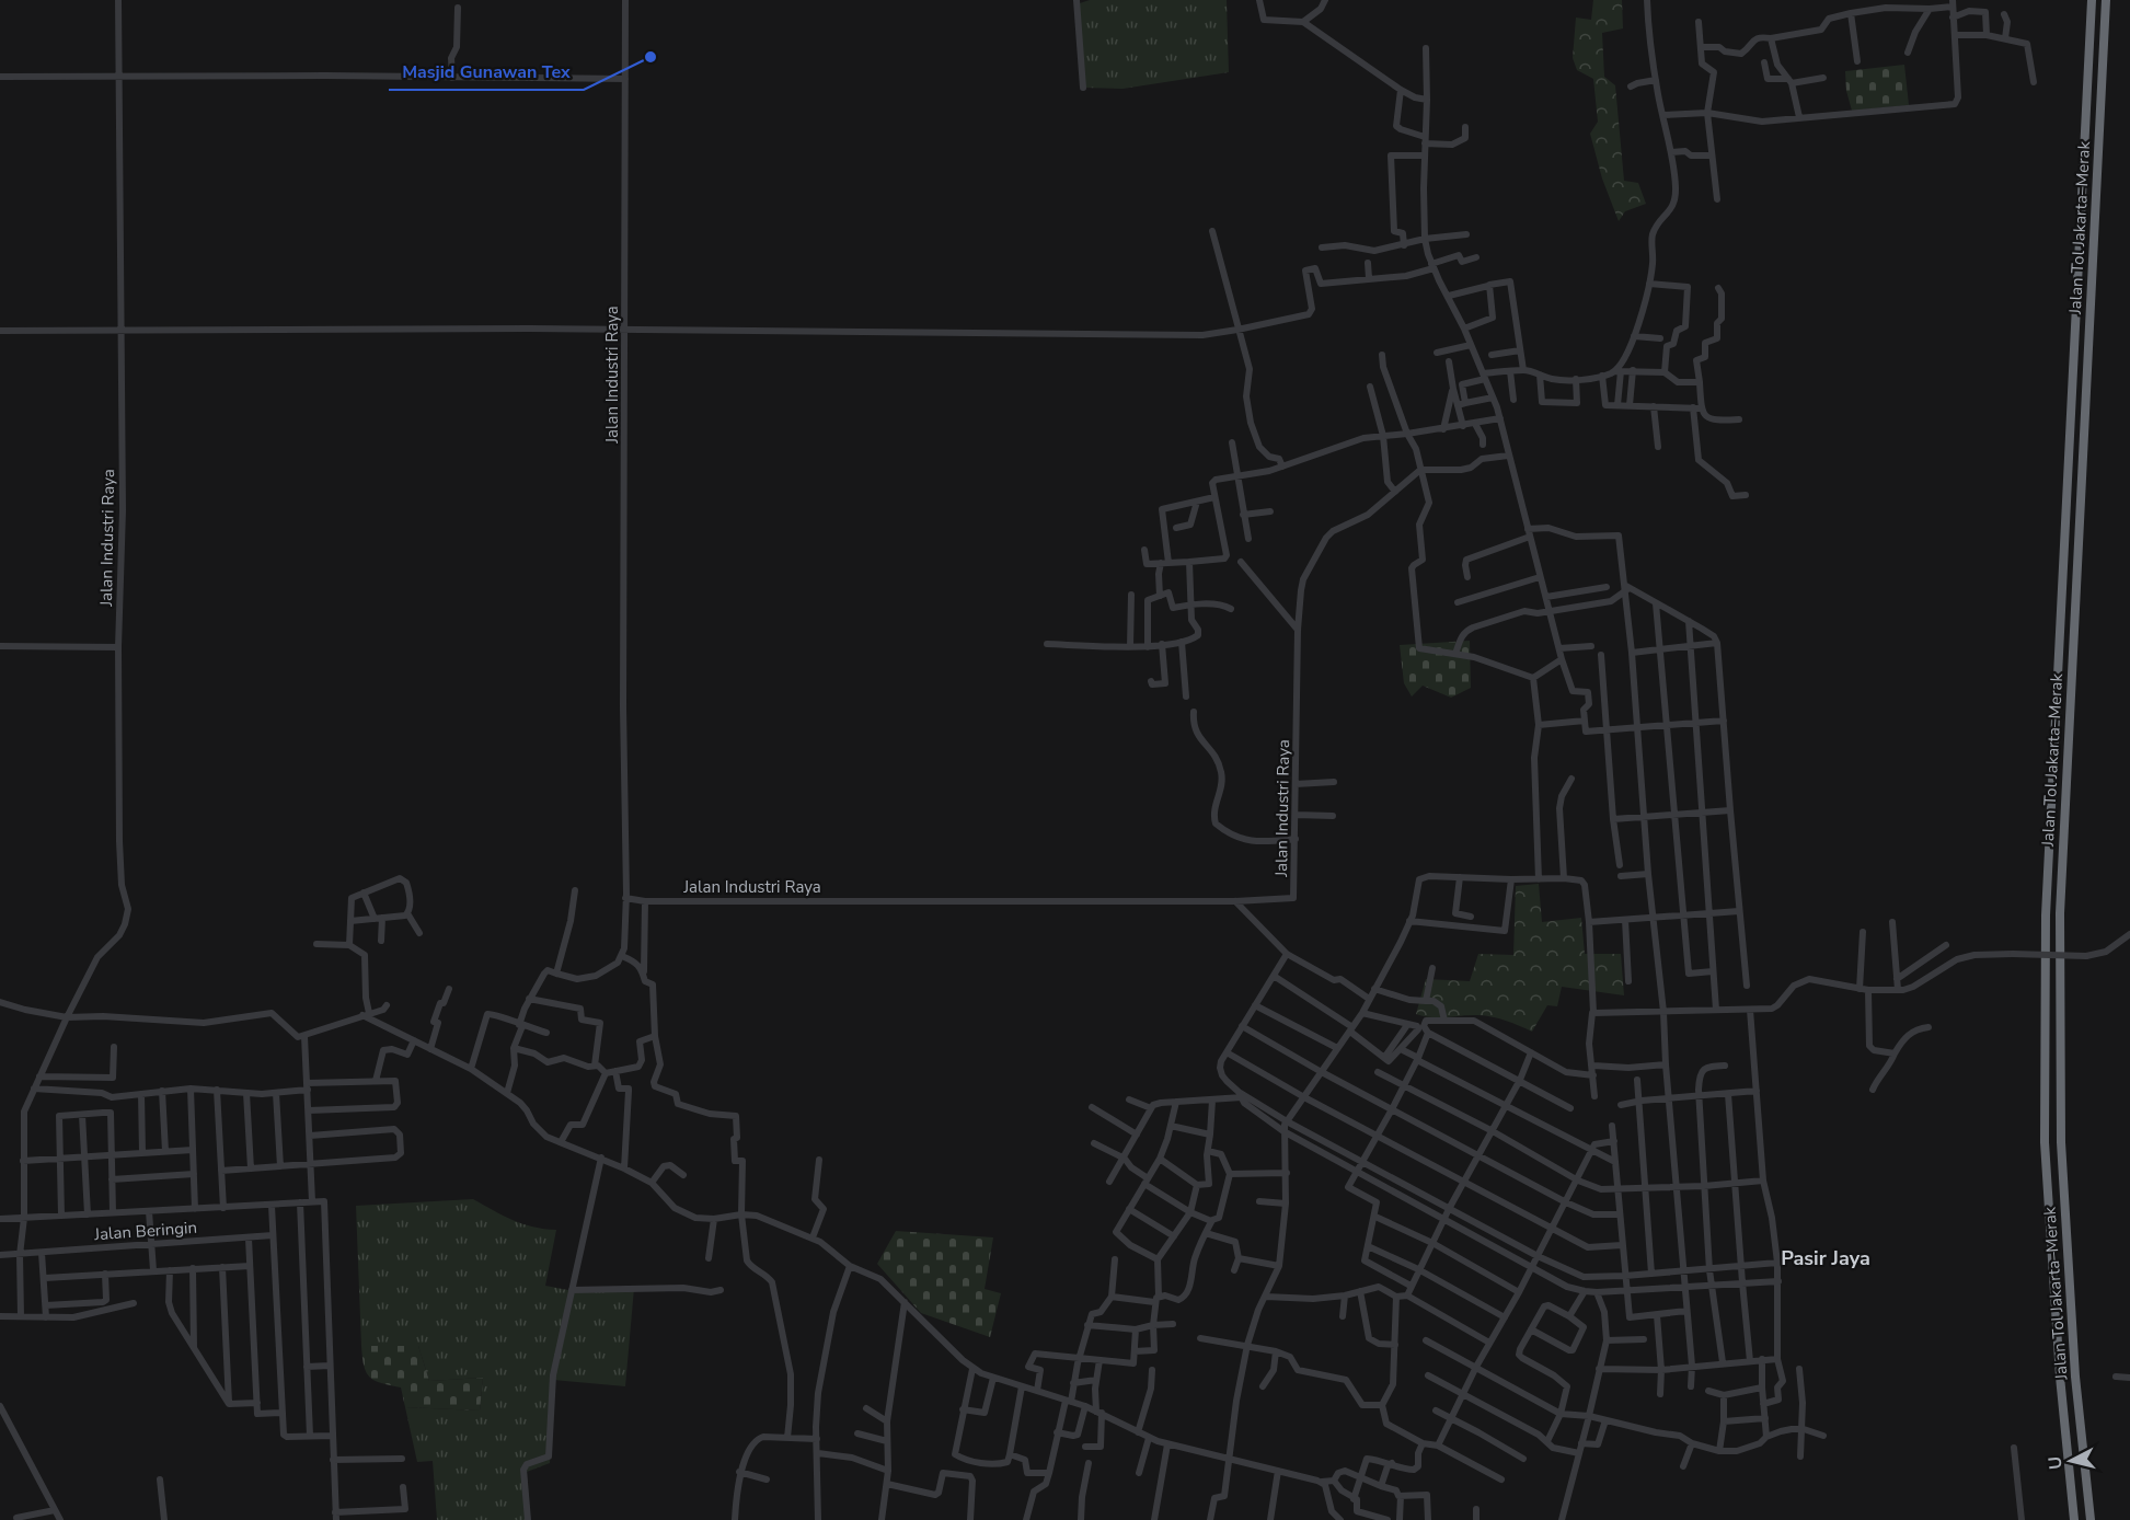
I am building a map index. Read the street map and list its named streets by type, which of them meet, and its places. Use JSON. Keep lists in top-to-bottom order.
{
  "streets": {
    "highway": ["Jalan Tol Jakarta–Merak"],
    "street": ["Jalan Industri Raya", "Jalan Beringin"]
  },
  "crossings": [
    ["Jalan Industri Raya", "Jalan Beringin"]
  ],
  "districts": ["Pasir Jaya"],
  "places": ["Masjid Gunawan Tex"],
  "north": "left"
}
